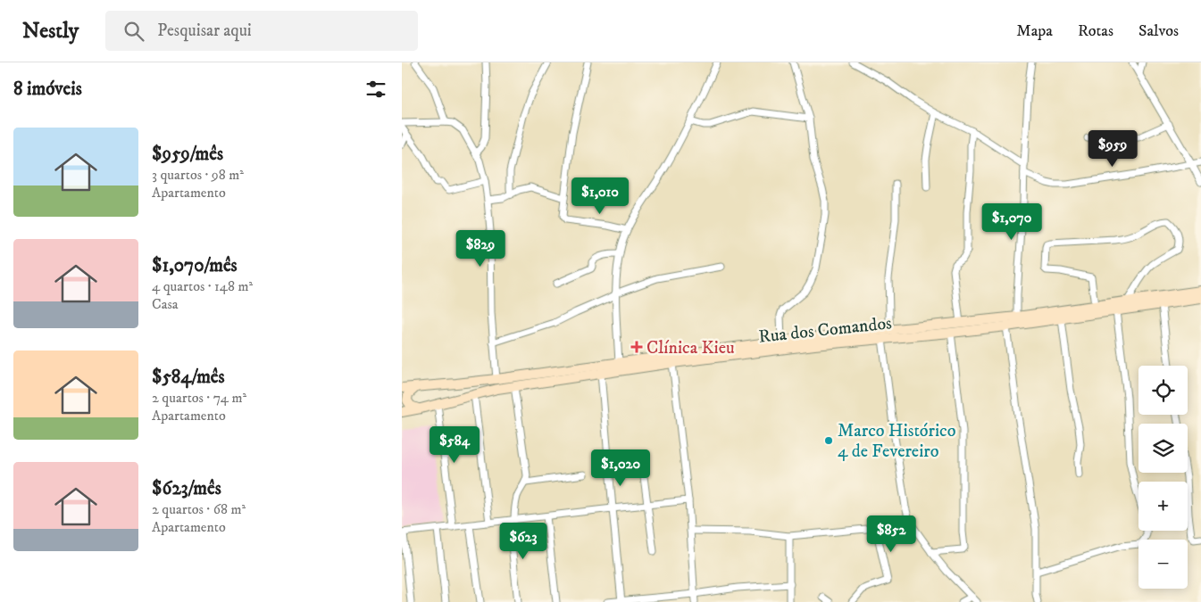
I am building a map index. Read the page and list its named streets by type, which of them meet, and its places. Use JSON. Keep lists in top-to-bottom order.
{
  "streets": {
    "main road": ["Rua dos Comandos"]
  },
  "places": {
    "health": ["Clínica Kieu"],
    "other": ["Marco Histórico 4 de Fevereiro"]
  },
  "page": {
    "header": "Nestly",
    "search": "Pesquisar aqui",
    "nav": ["Mapa", "Rotas", "Salvos"],
    "heading": "8 imóveis",
    "list": [
      {
        "name": "$959/mês",
        "note": "3 quartos · 98 m² · Apartamento"
      },
      {
        "name": "$1,070/mês",
        "note": "4 quartos · 148 m² · Casa"
      },
      {
        "name": "$584/mês",
        "note": "2 quartos · 74 m² · Apartamento"
      },
      {
        "name": "$623/mês",
        "note": "2 quartos · 68 m² · Apartamento"
      }
    ],
    "price": [
      "$959",
      "$1,010",
      "$1,070",
      "$829",
      "$584",
      "$1,020",
      "$852",
      "$623"
    ],
    "map_buttons": ["+", "−"]
  }
}
